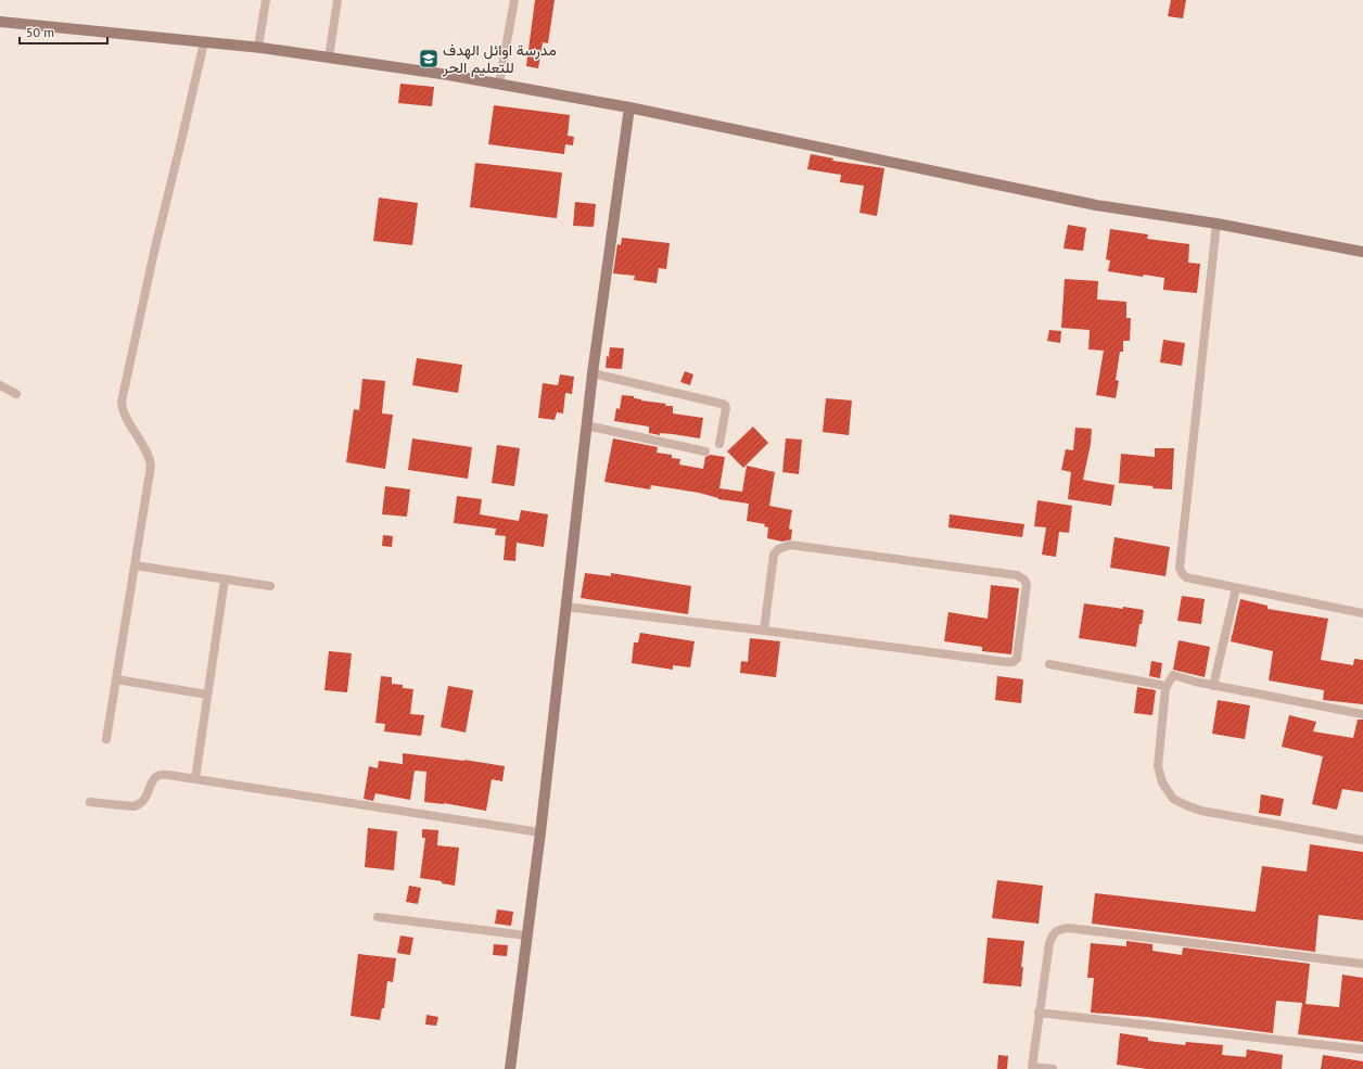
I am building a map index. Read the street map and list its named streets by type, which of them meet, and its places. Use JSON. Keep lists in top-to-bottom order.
{
  "places": {
    "school or university": ["مدرسة اوائل الهدف للتعليم الحر"]
  },
  "scale_bar": "50 m"
}
